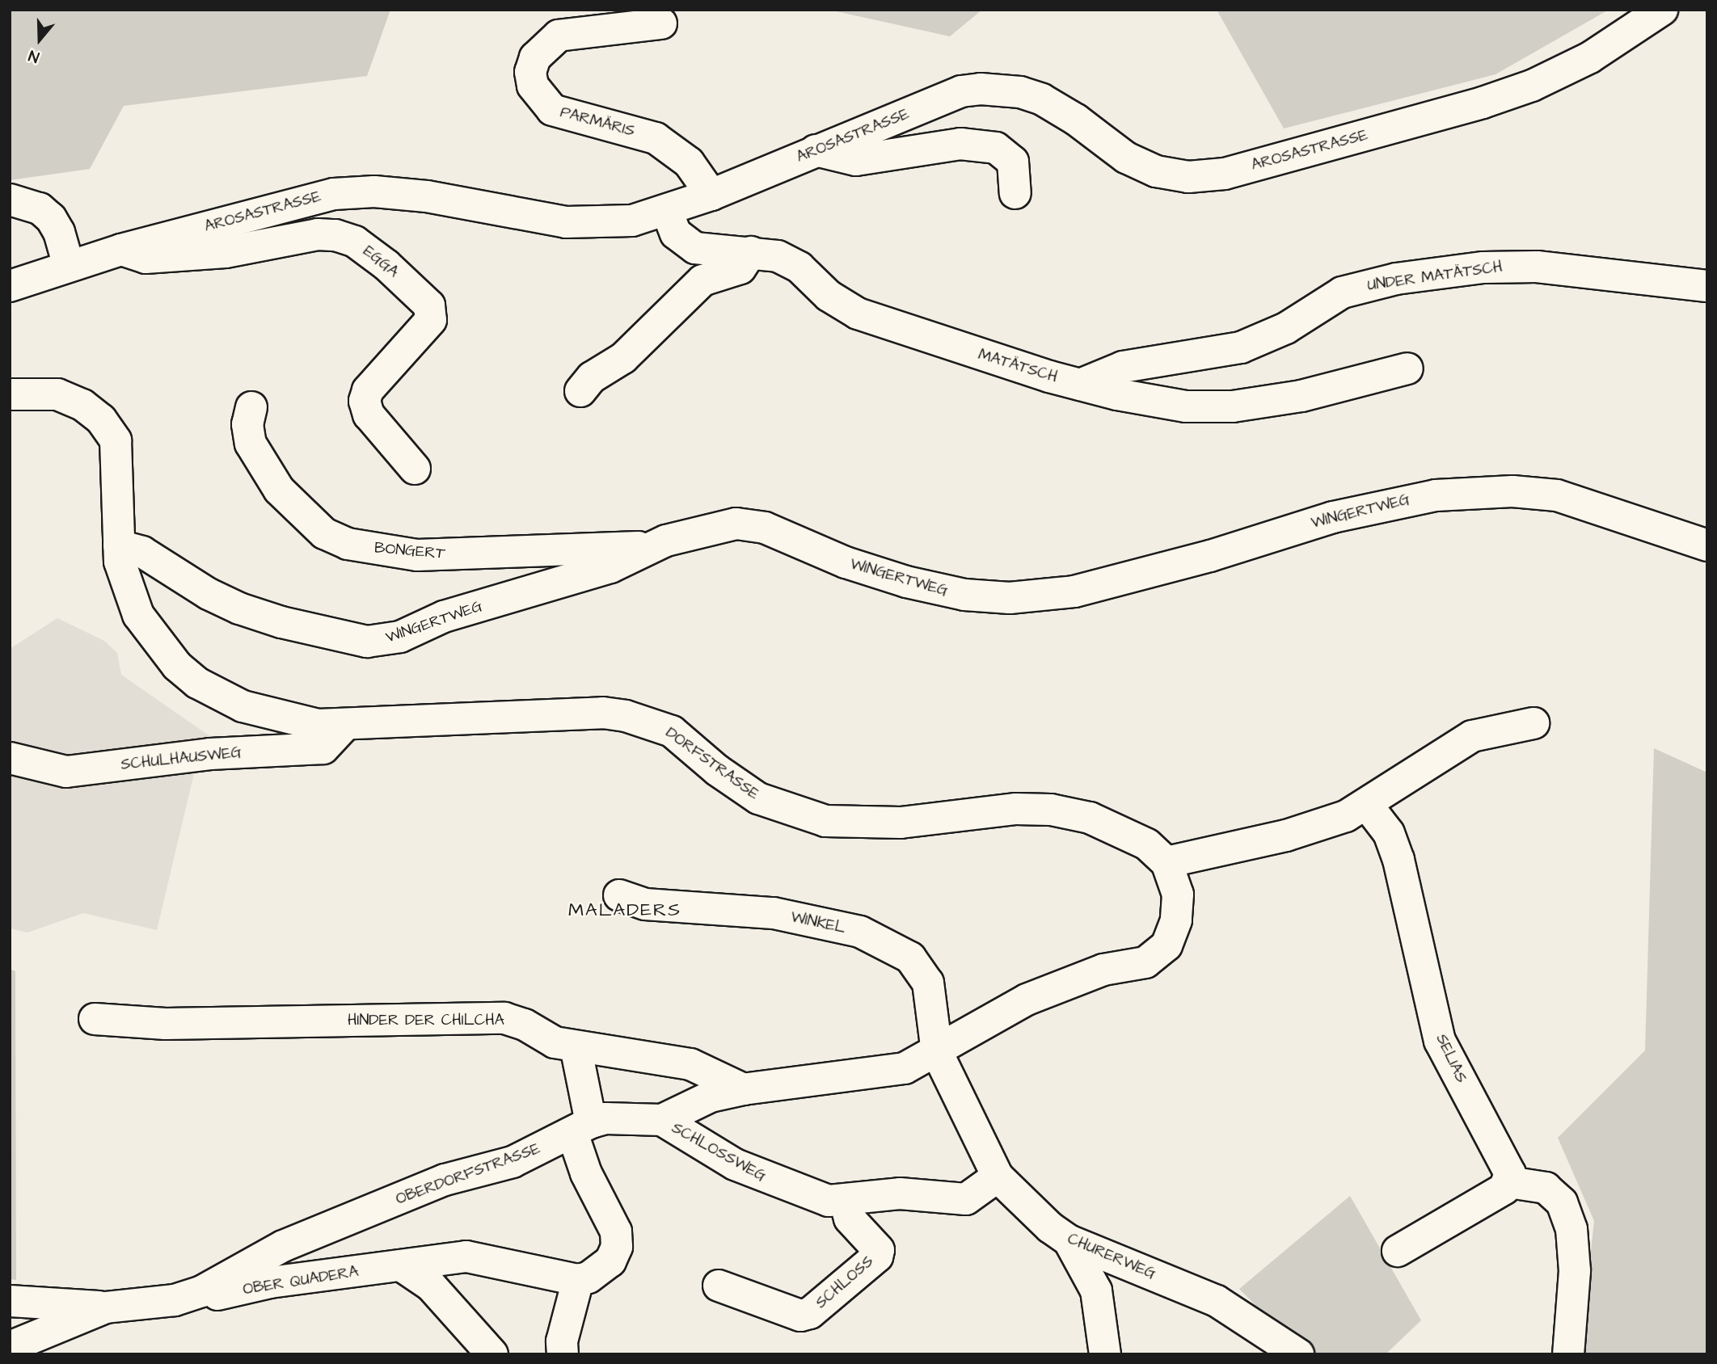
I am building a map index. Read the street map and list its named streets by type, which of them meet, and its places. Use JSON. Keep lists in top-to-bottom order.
{
  "streets": {
    "street": [
      "PARMÄRIS",
      "AROSASTRASSE",
      "EGGA",
      "UNDER MATÄTSCH",
      "MATÄTSCH",
      "WINGERTWEG",
      "BONGERT",
      "SCHULHAUSWEG",
      "DORFSTRASSE",
      "WINKEL",
      "HINDER DER CHILCHA",
      "SELIAS",
      "SCHLOSSWEG",
      "OBERDORFSTRASSE",
      "CHURERWEG",
      "OBER QUADERA",
      "SCHLOSS"
    ]
  },
  "crossings": [
    ["PARMÄRIS", "AROSASTRASSE"],
    ["AROSASTRASSE", "EGGA"],
    ["AROSASTRASSE", "MATÄTSCH"],
    ["UNDER MATÄTSCH", "MATÄTSCH"],
    ["WINGERTWEG", "BONGERT"],
    ["WINGERTWEG", "DORFSTRASSE"],
    ["SCHULHAUSWEG", "DORFSTRASSE"],
    ["DORFSTRASSE", "WINKEL"],
    ["DORFSTRASSE", "OBERDORFSTRASSE"],
    ["DORFSTRASSE", "CHURERWEG"],
    ["WINKEL", "OBERDORFSTRASSE"],
    ["WINKEL", "CHURERWEG"],
    ["HINDER DER CHILCHA", "OBERDORFSTRASSE"],
    ["SCHLOSSWEG", "OBERDORFSTRASSE"],
    ["SCHLOSSWEG", "SCHLOSS"],
    ["OBERDORFSTRASSE", "CHURERWEG"],
    ["OBERDORFSTRASSE", "OBER QUADERA"]
  ],
  "districts": ["MALADERS"],
  "north": "bottom"
}
